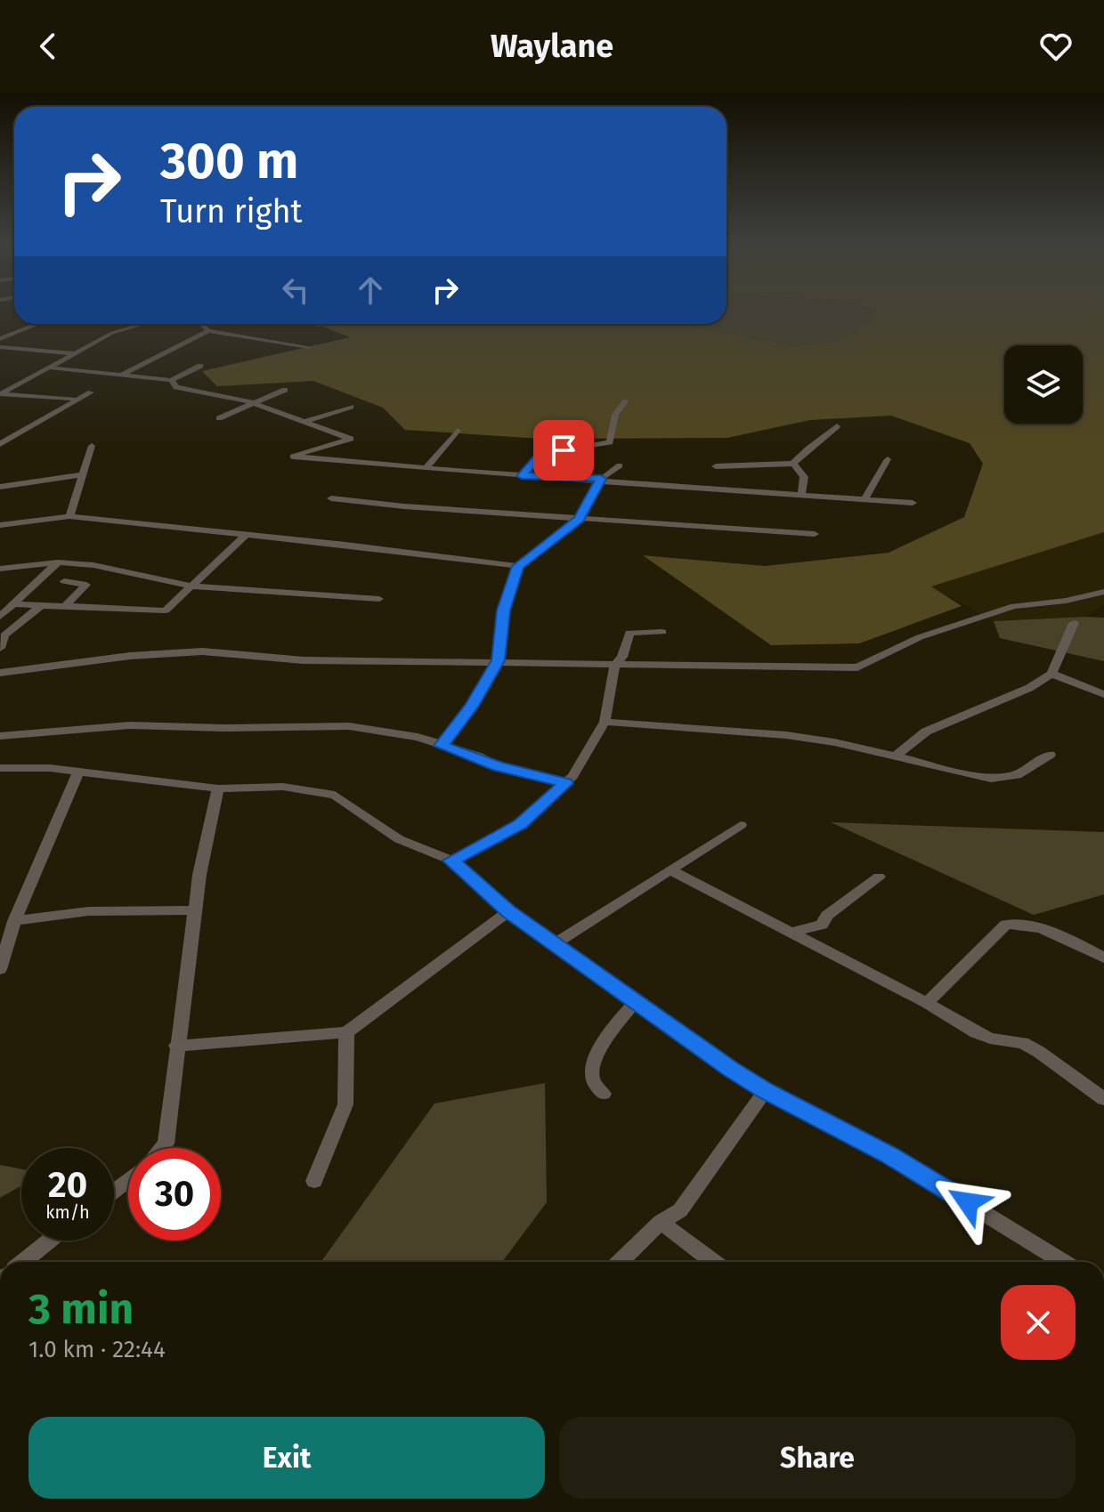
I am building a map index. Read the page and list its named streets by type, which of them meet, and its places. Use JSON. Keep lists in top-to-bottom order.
{
  "page": {
    "header": "Waylane",
    "turn": ["300 m", "Turn right"],
    "speed": "20 km/h",
    "limit": "30",
    "heading": ["3 min", "1.0 km · 22:44"],
    "buttons": ["Exit", "Share"]
  }
}
